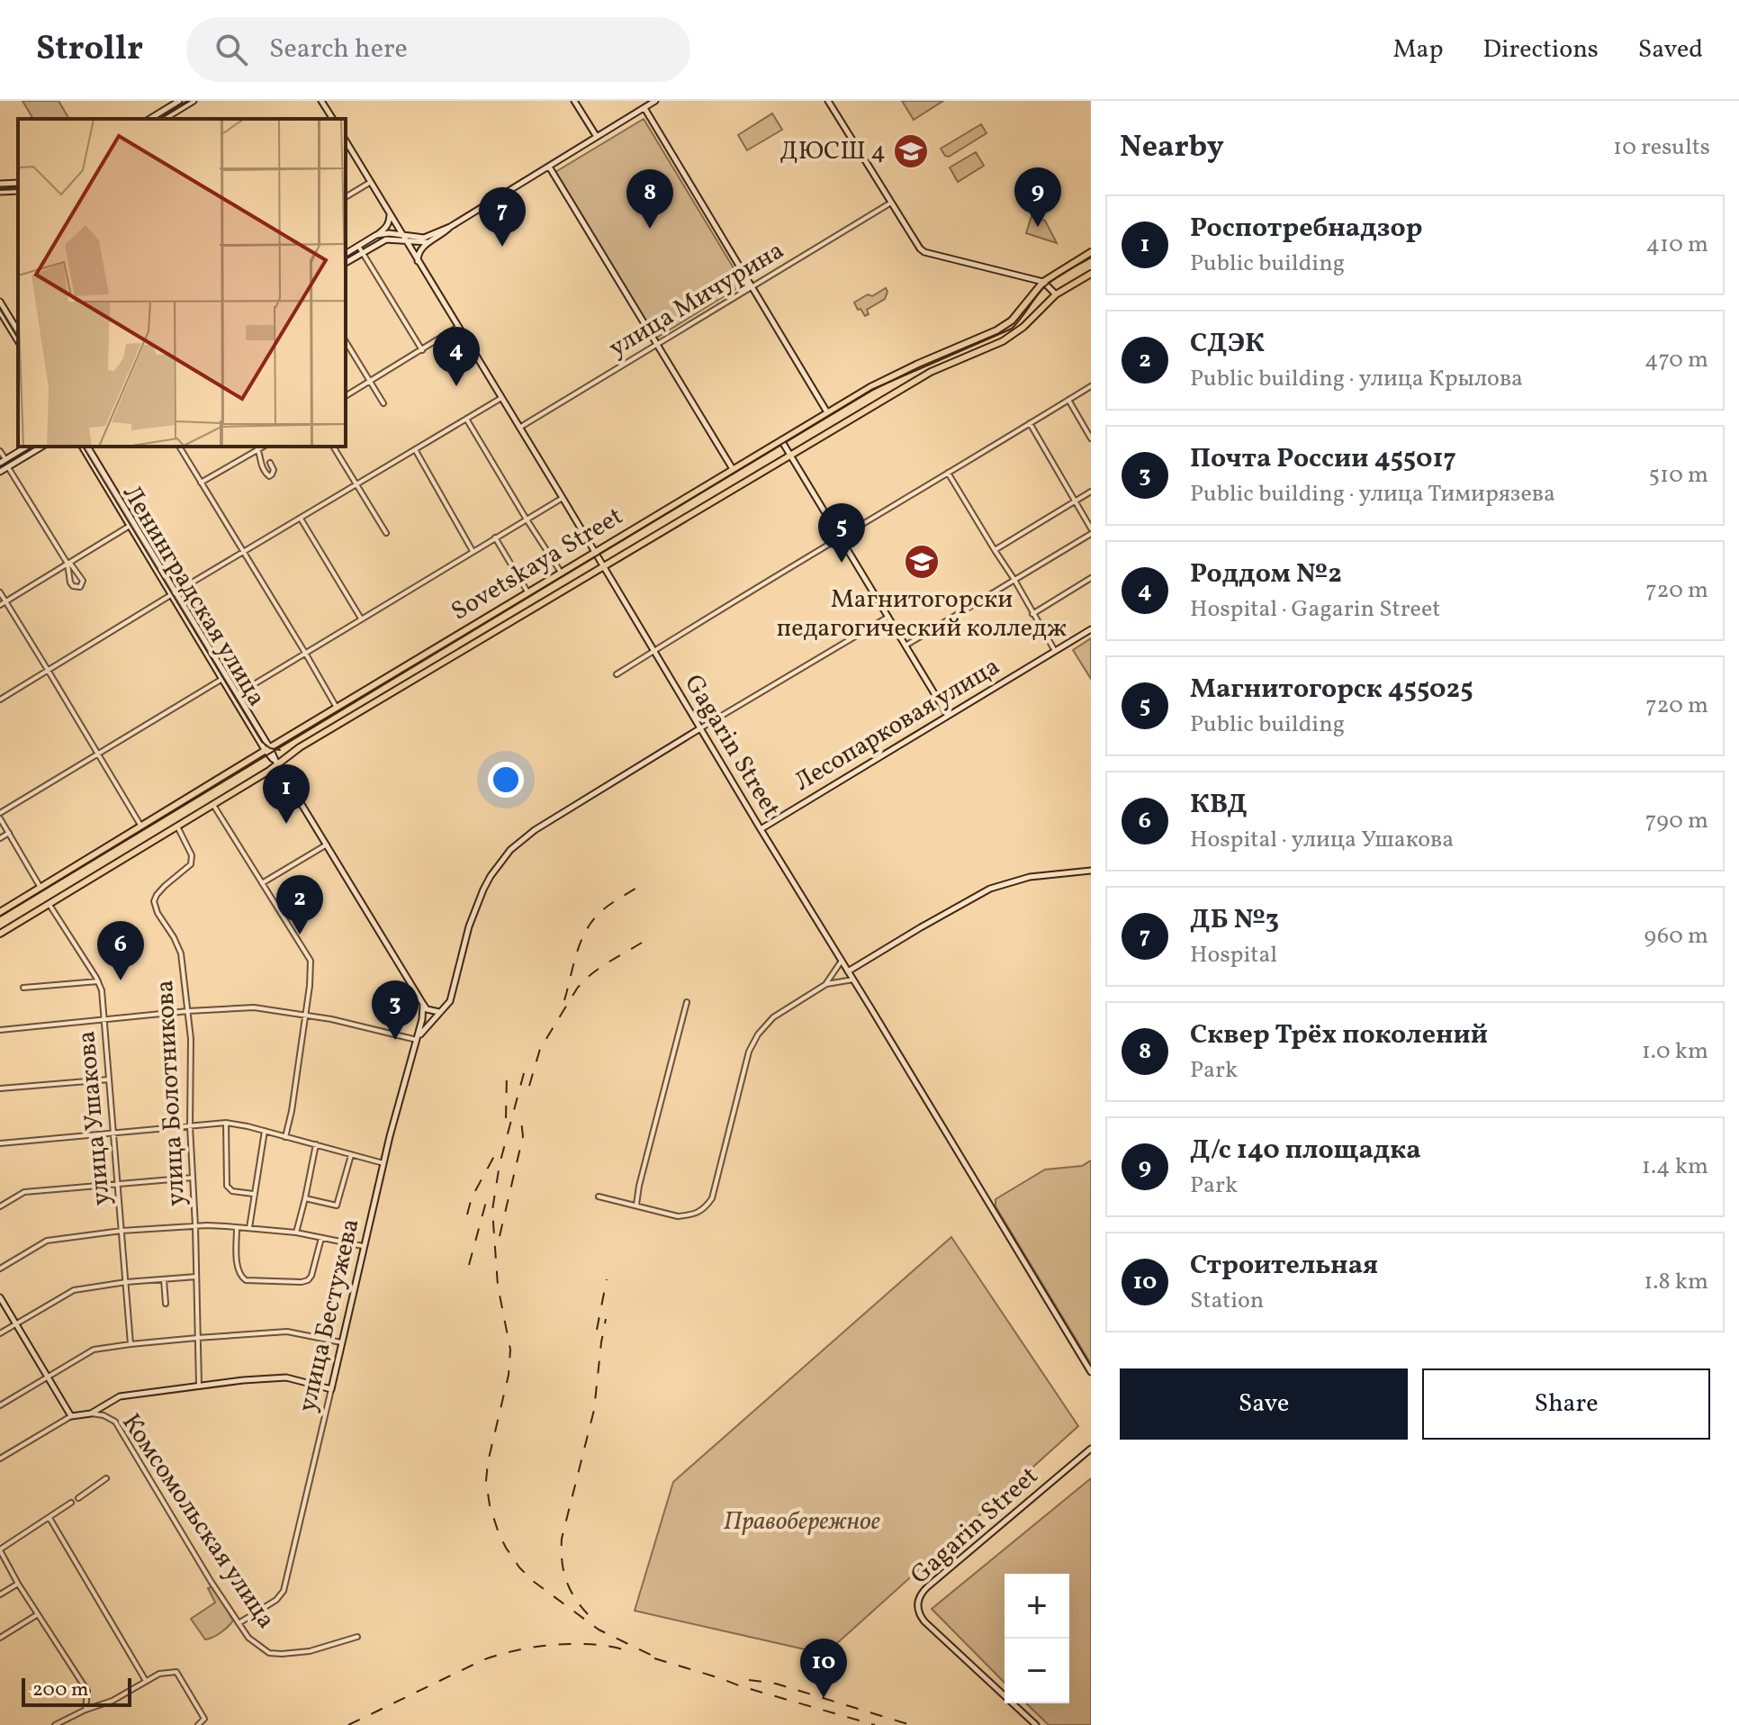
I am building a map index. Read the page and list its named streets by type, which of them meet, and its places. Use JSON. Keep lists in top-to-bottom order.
{
  "streets": {
    "main road": [
      "Sovetskaya Street",
      "Ленинградская улица",
      "Лесопарковая улица",
      "Gagarin Street",
      "улица Бестужева"
    ],
    "street": [
      "улица Мичурина",
      "улица Болотникова",
      "улица Ушакова",
      "Комсомольская улица"
    ]
  },
  "crossings": [
    ["улица Мичурина", "Gagarin Street"],
    ["Sovetskaya Street", "Ленинградская улица"],
    ["Sovetskaya Street", "Gagarin Street"],
    ["Sovetskaya Street", "улица Болотникова"],
    ["Sovetskaya Street", "улица Ушакова"],
    ["Лесопарковая улица", "Gagarin Street"],
    ["улица Бестужева", "Комсомольская улица"]
  ],
  "parks": ["Правобережное"],
  "places": {
    "school or university": ["ДЮСШ 4", "Магнитогорски педагогический колледж"]
  },
  "scale_bar": "200 m",
  "page": {
    "header": "Strollr",
    "search": "Search here",
    "nav": ["Map", "Directions", "Saved"],
    "heading": ["Nearby", "10 results"],
    "pins": [
      "9",
      "8",
      "7",
      "4",
      "5",
      "1",
      "2",
      "6",
      "3",
      "10"
    ],
    "list": [
      {
        "mark": "1",
        "name": "Роспотребнадзор",
        "note": "Public building",
        "value": "410 m"
      },
      {
        "mark": "2",
        "name": "СДЭК",
        "note": "Public building · улица Крылова",
        "value": "470 m"
      },
      {
        "mark": "3",
        "name": "Почта России 455017",
        "note": "Public building · улица Тимирязева",
        "value": "510 m"
      },
      {
        "mark": "4",
        "name": "Роддом №2",
        "note": "Hospital · Gagarin Street",
        "value": "720 m"
      },
      {
        "mark": "5",
        "name": "Магнитогорск 455025",
        "note": "Public building",
        "value": "720 m"
      },
      {
        "mark": "6",
        "name": "КВД",
        "note": "Hospital · улица Ушакова",
        "value": "790 m"
      },
      {
        "mark": "7",
        "name": "ДБ №3",
        "note": "Hospital",
        "value": "960 m"
      },
      {
        "mark": "8",
        "name": "Сквер Трёх поколений",
        "note": "Park",
        "value": "1.0 km"
      },
      {
        "mark": "9",
        "name": "Д/с 140 площадка",
        "note": "Park",
        "value": "1.4 km"
      },
      {
        "mark": "10",
        "name": "Строительная",
        "note": "Station",
        "value": "1.8 km"
      }
    ],
    "buttons": ["Save", "Share"],
    "map_buttons": ["+", "−"],
    "scale": "200 m"
  }
}
